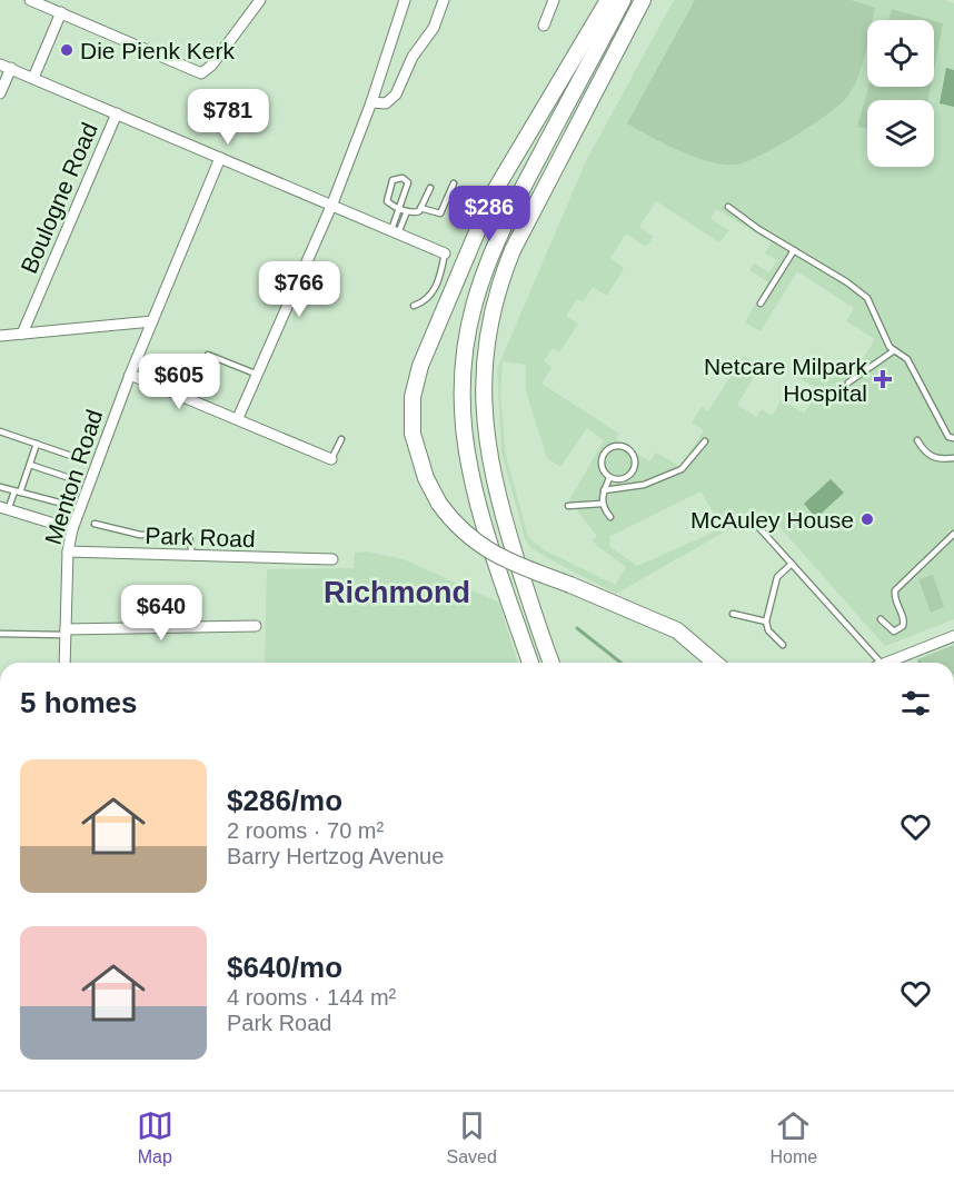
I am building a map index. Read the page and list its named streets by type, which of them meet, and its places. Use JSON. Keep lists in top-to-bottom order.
{
  "streets": {
    "street": ["Boulogne Road", "Menton Road", "Park Road"]
  },
  "crossings": [
    ["Menton Road", "Park Road"]
  ],
  "districts": ["Richmond"],
  "places": {
    "other": ["Die Pienk Kerk", "McAuley House"],
    "health": ["Netcare Milpark Hospital"]
  },
  "page": {
    "price": [
      "$781",
      "$286",
      "$766",
      "$605",
      "$640"
    ],
    "heading": "5 homes",
    "list": [
      {
        "name": "$286/mo",
        "note": "2 rooms · 70 m² · Barry Hertzog Avenue"
      },
      {
        "name": "$640/mo",
        "note": "4 rooms · 144 m² · Park Road"
      }
    ],
    "tabs": ["Map", "Saved", "Home"]
  }
}
